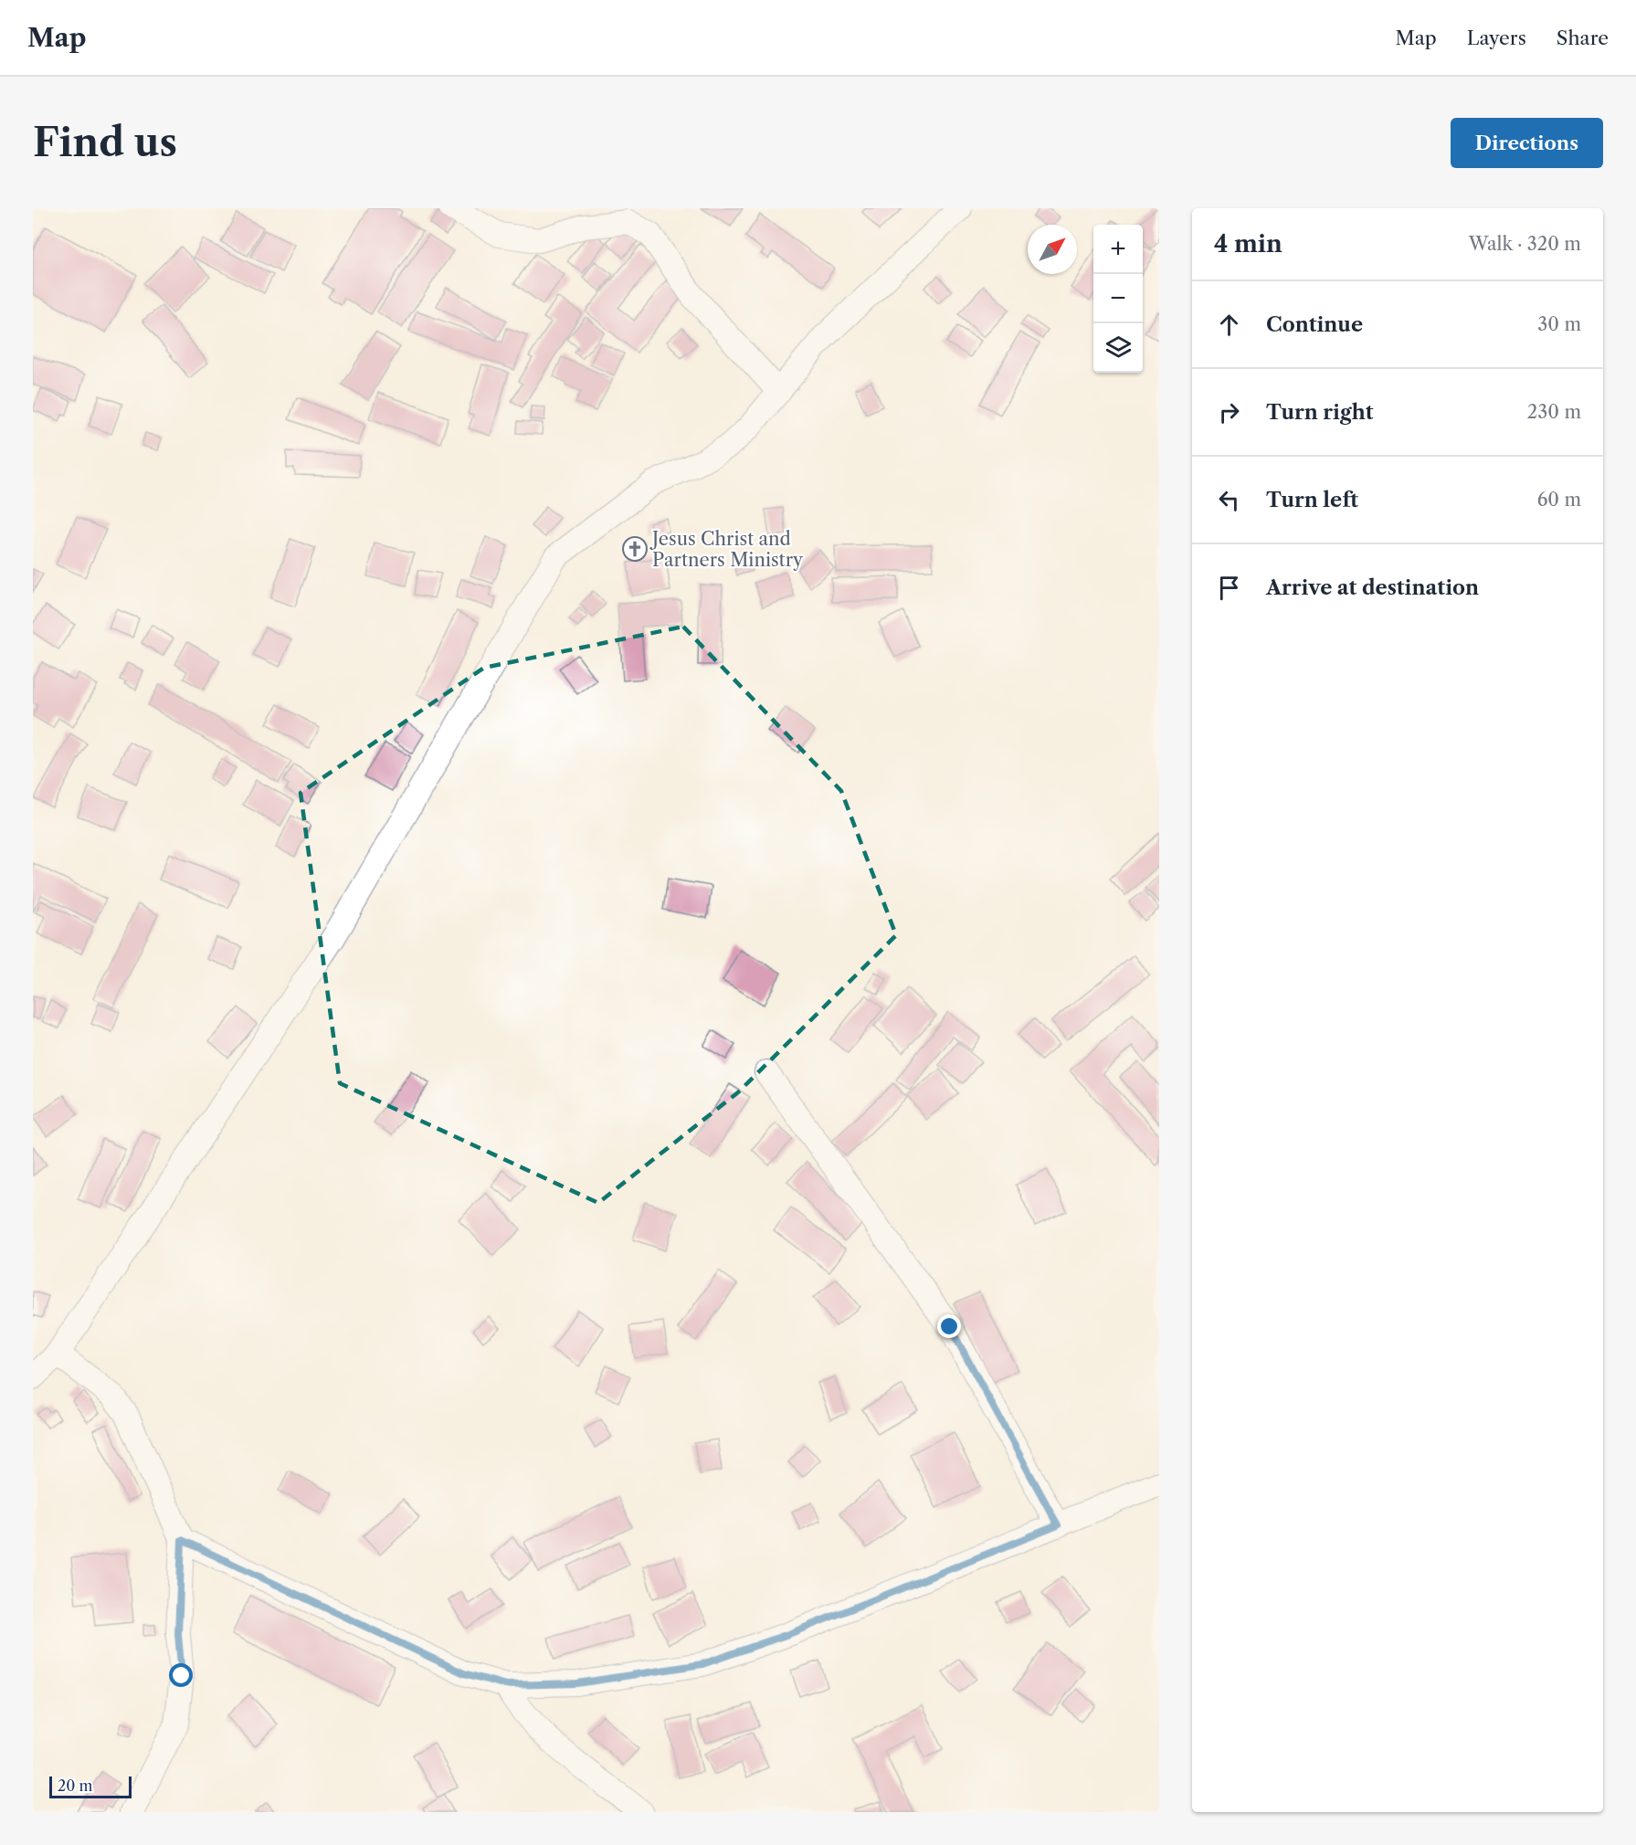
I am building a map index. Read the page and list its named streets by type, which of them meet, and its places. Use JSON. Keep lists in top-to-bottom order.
{
  "places": {
    "church": ["Jesus Christ and Partners Ministry"]
  },
  "scale_bar": "20 m",
  "north": "top right",
  "page": {
    "header": "Map",
    "nav": ["Map", "Layers", "Share"],
    "buttons": "Directions",
    "title": "Find us",
    "heading": ["4 min", "Walk · 320 m"],
    "map_buttons": ["+", "−"],
    "list": [
      ["Continue", "30 m"],
      ["Turn right", "230 m"],
      ["Turn left", "60 m"],
      "Arrive at destination"
    ],
    "scale": "20 m"
  }
}
